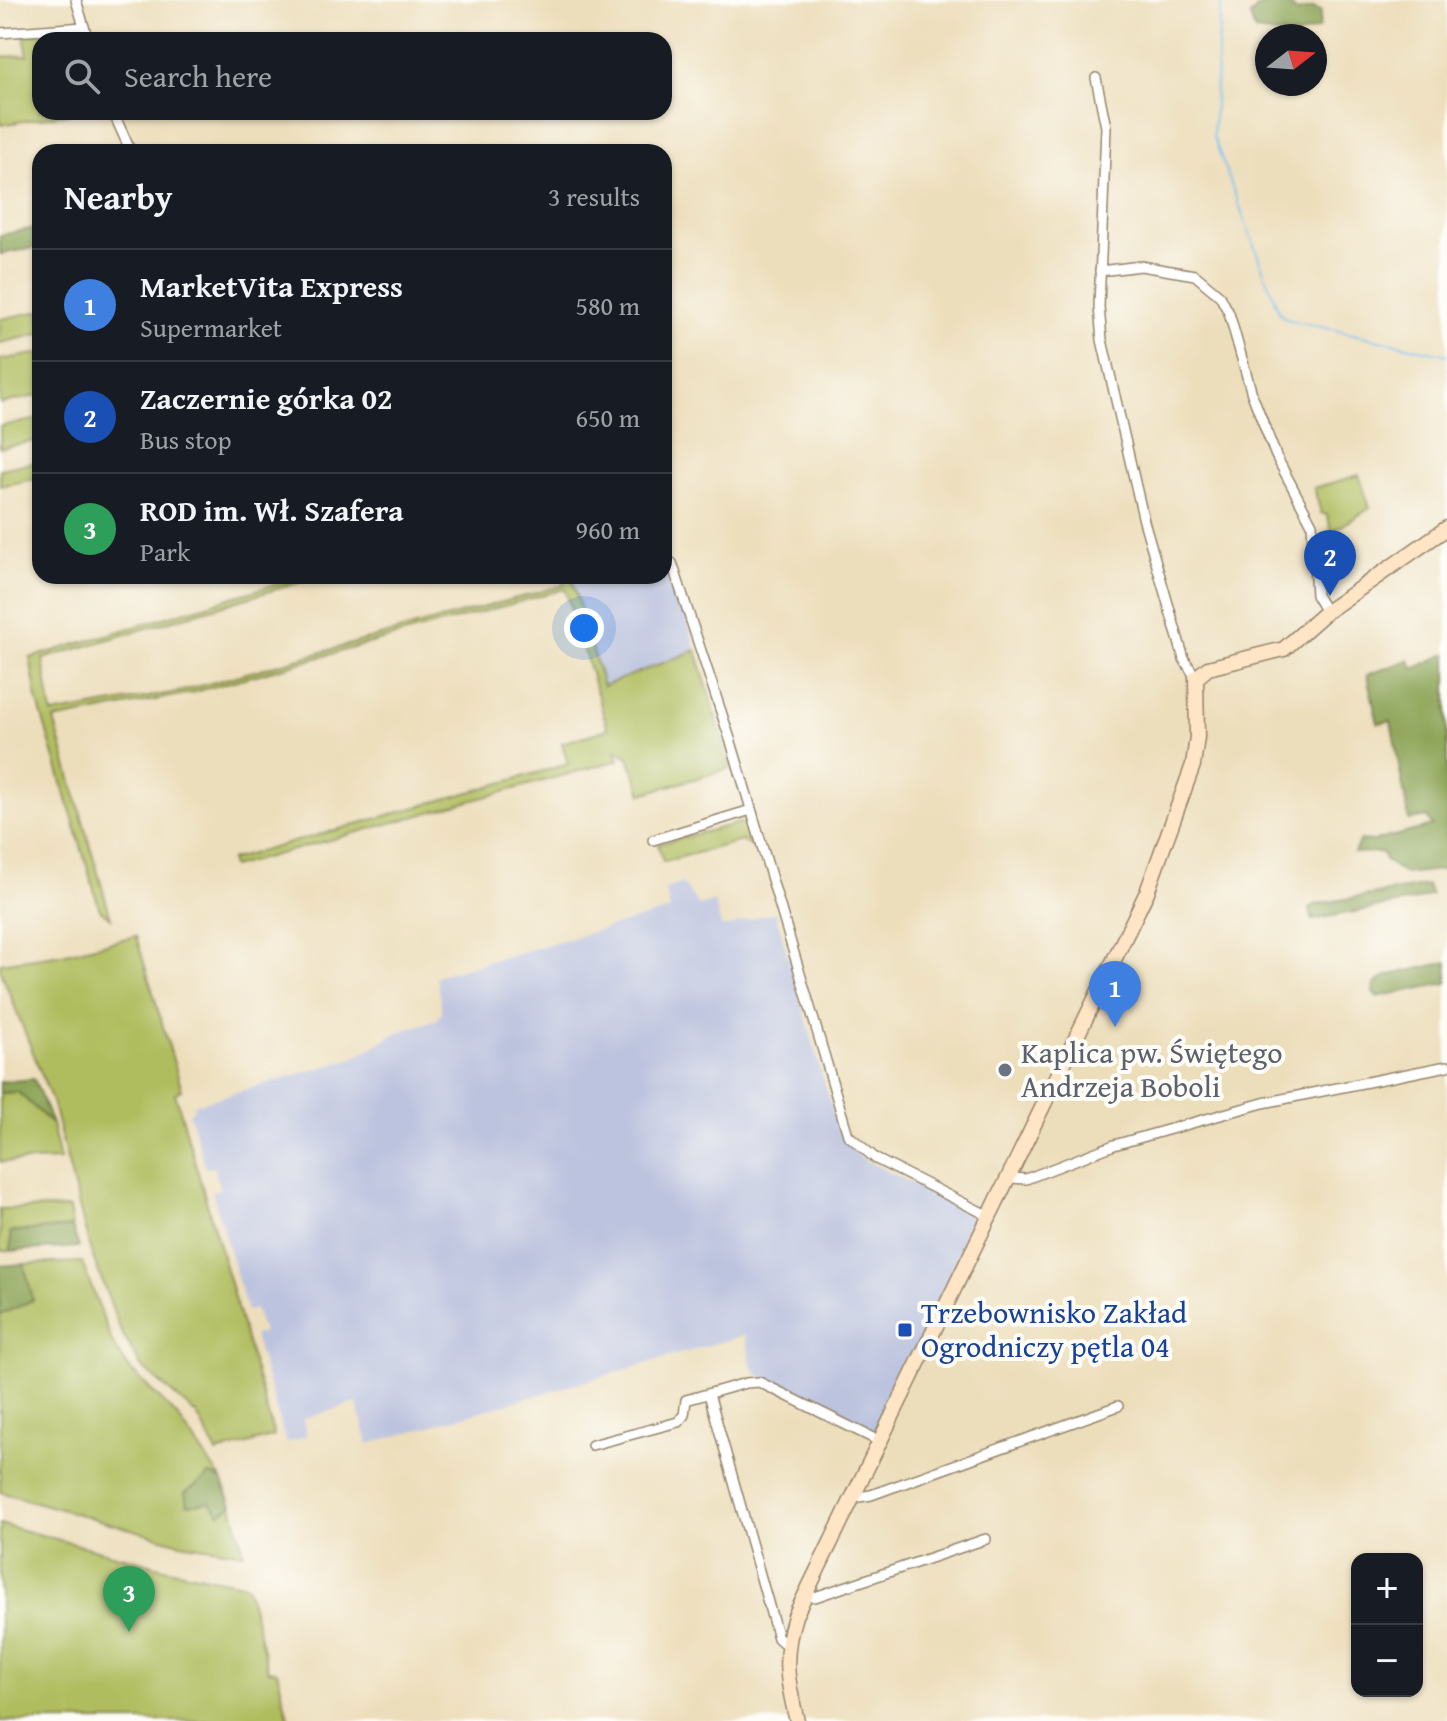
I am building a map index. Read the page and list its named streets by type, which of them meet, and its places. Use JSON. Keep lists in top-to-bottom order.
{
  "places": {
    "other": ["Kaplica pw. Świętego Andrzeja Boboli"],
    "transit": ["Trzebownisko Zakład Ogrodniczy pętla 04"]
  },
  "north": "right",
  "page": {
    "search": "Search here",
    "heading": ["Nearby", "3 results"],
    "list": [
      {
        "mark": "1",
        "name": "MarketVita Express",
        "note": "Supermarket",
        "value": "580 m"
      },
      {
        "mark": "2",
        "name": "Zaczernie górka 02",
        "note": "Bus stop",
        "value": "650 m"
      },
      {
        "mark": "3",
        "name": "ROD im. Wł. Szafera",
        "note": "Park",
        "value": "960 m"
      }
    ],
    "pins": ["2", "1", "3"],
    "map_buttons": ["+", "−"]
  }
}
